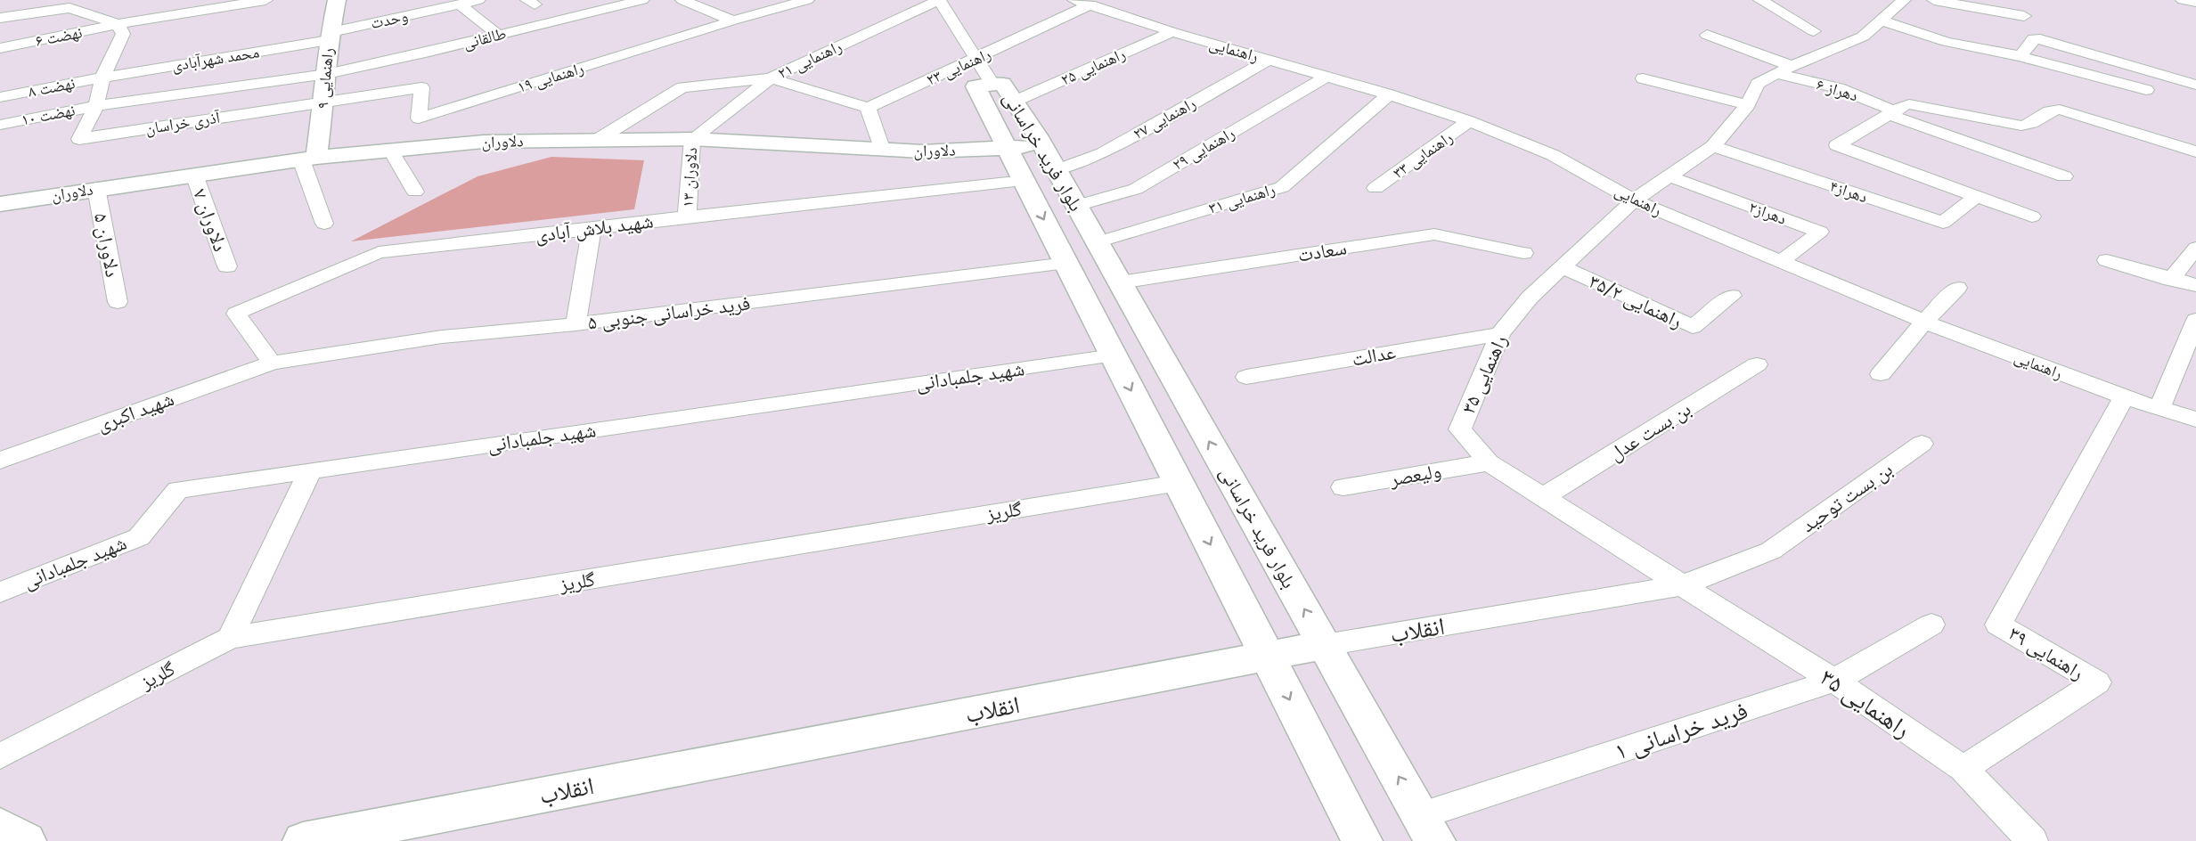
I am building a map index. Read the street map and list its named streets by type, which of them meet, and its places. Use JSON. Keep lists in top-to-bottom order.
{
  "streets": {
    "street": [
      "وحدت",
      "نهضت ۶",
      "طالقانی",
      "راهنمایی",
      "محمد شهرآبادی",
      "راهنمایی ۲۱",
      "راهنمایی ۲۳",
      "راهنمایی ۲۵",
      "راهنمایی ۱۹",
      "راهنمایی ۹",
      "نهضت ۸",
      "دهراز ۶",
      "نهضت ۱۰",
      "راهنمایی ۲۷",
      "آذری خراسان",
      "دلاوران",
      "راهنمایی ۲۹",
      "بلوار فرید خراسانی",
      "راهنمایی ۳۳",
      "دلاوران ۱۳",
      "دهراز۴",
      "راهنمایی ۳۱",
      "دهراز۲",
      "دلاوران ۷",
      "شهید بلاش آبادی",
      "دلاوران ۵",
      "سعادت",
      "راهنمایی ۳۵/۲",
      "فرید خراسانی جنوبی ۵",
      "عدالت",
      "راهنمایی ۳۵",
      "شهید جلمبادانی",
      "شهید اکبری",
      "بن بست عدل",
      "ولیعصر",
      "بن بست توحید",
      "گلریز",
      "انقلاب",
      "راهنمایی ۳۹",
      "فرید خراسانی ۱"
    ]
  },
  "crossings": [
    ["وحدت", "محمد شهرآبادی"],
    ["وحدت", "راهنمایی ۹"],
    ["طالقانی", "راهنمایی ۹"],
    ["طالقانی", "نهضت ۱۰"],
    ["طالقانی", "آذری خراسان"],
    ["راهنمایی", "راهنمایی ۲۳"],
    ["راهنمایی", "راهنمایی ۲۵"],
    ["راهنمایی", "راهنمایی ۲۷"],
    ["راهنمایی", "راهنمایی ۲۹"],
    ["راهنمایی", "راهنمایی ۳۳"],
    ["راهنمایی", "راهنمایی ۳۱"],
    ["راهنمایی", "دهراز۲"],
    ["راهنمایی", "راهنمایی ۳۵"],
    ["راهنمایی", "راهنمایی ۳۹"],
    ["محمد شهرآبادی", "راهنمایی ۹"],
    ["محمد شهرآبادی", "نهضت ۸"],
    ["راهنمایی ۲۱", "دلاوران"],
    ["راهنمایی ۲۱", "دلاوران ۱۳"],
    ["راهنمایی ۲۳", "راهنمایی ۲۵"],
    ["راهنمایی ۲۳", "بلوار فرید خراسانی"],
    ["راهنمایی ۲۵", "بلوار فرید خراسانی"],
    ["راهنمایی ۱۹", "راهنمایی ۹"],
    ["راهنمایی ۱۹", "آذری خراسان"],
    ["راهنمایی ۹", "آذری خراسان"],
    ["راهنمایی ۹", "دلاوران"],
    ["دهراز ۶", "راهنمایی ۳۵"],
    ["نهضت ۱۰", "آذری خراسان"],
    ["راهنمایی ۲۷", "دلاوران"],
    ["راهنمایی ۲۷", "بلوار فرید خراسانی"],
    ["دلاوران", "بلوار فرید خراسانی"],
    ["دلاوران", "دلاوران ۱۳"],
    ["دلاوران", "دلاوران ۷"],
    ["دلاوران", "دلاوران ۵"],
    ["راهنمایی ۲۹", "بلوار فرید خراسانی"],
    ["بلوار فرید خراسانی", "راهنمایی ۳۱"],
    ["بلوار فرید خراسانی", "شهید بلاش آبادی"],
    ["بلوار فرید خراسانی", "سعادت"],
    ["بلوار فرید خراسانی", "فرید خراسانی جنوبی ۵"],
    ["بلوار فرید خراسانی", "شهید جلمبادانی"],
    ["بلوار فرید خراسانی", "گلریز"],
    ["بلوار فرید خراسانی", "انقلاب"],
    ["بلوار فرید خراسانی", "فرید خراسانی ۱"],
    ["دلاوران ۱۳", "شهید بلاش آبادی"],
    ["دهراز۴", "راهنمایی ۳۵"],
    ["دهراز۲", "راهنمایی ۳۵"],
    ["شهید بلاش آبادی", "فرید خراسانی جنوبی ۵"],
    ["شهید بلاش آبادی", "شهید اکبری"],
    ["راهنمایی ۳۵/۲", "راهنمایی ۳۵"],
    ["فرید خراسانی جنوبی ۵", "شهید اکبری"],
    ["عدالت", "راهنمایی ۳۵"],
    ["راهنمایی ۳۵", "بن بست عدل"],
    ["راهنمایی ۳۵", "ولیعصر"],
    ["راهنمایی ۳۵", "بن بست توحید"],
    ["راهنمایی ۳۵", "انقلاب"],
    ["راهنمایی ۳۵", "راهنمایی ۳۹"],
    ["راهنمایی ۳۵", "فرید خراسانی ۱"],
    ["بن بست توحید", "انقلاب"]
  ]
}
